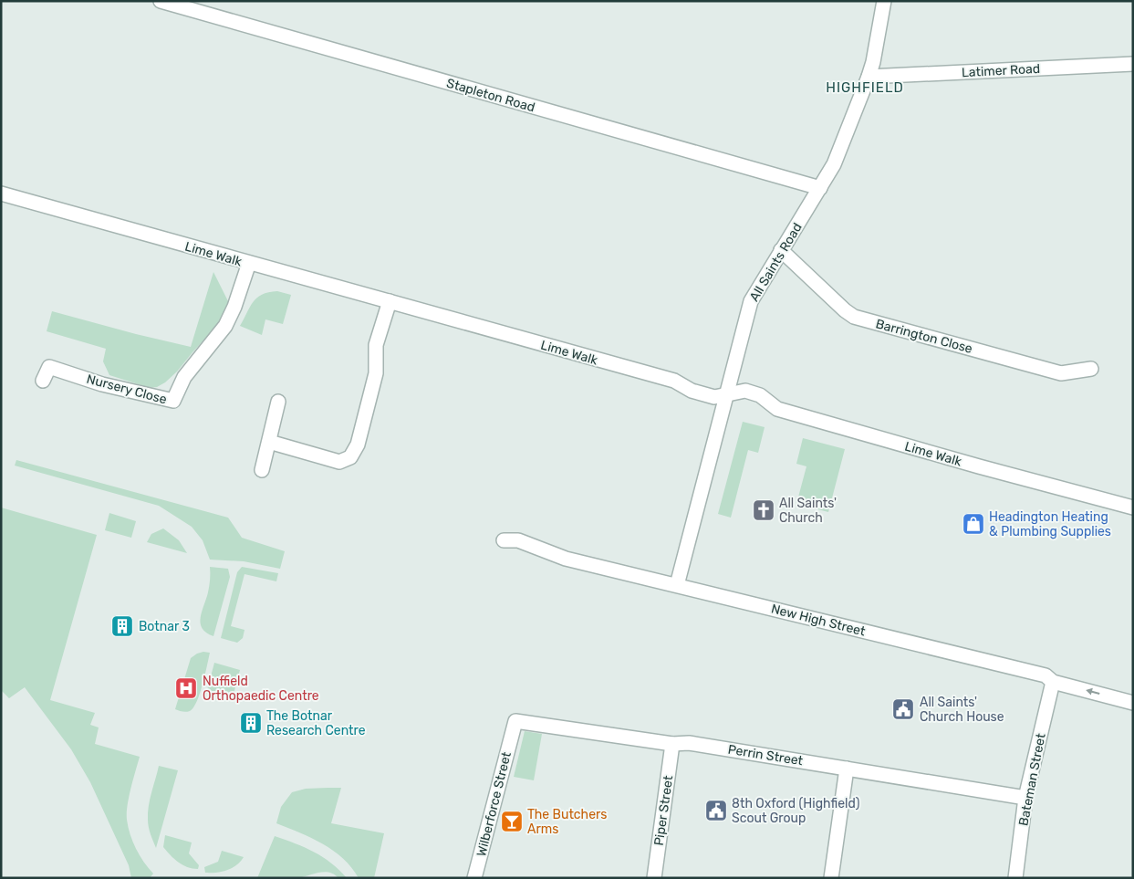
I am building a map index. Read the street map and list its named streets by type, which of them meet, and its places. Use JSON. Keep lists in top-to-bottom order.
{
  "streets": {
    "street": [
      "Latimer Road",
      "Stapleton Road",
      "Lime Walk",
      "All Saints Road",
      "Barrington Close",
      "Nursery Close",
      "New High Street",
      "Perrin Street",
      "Bateman Street",
      "Wilberforce Street",
      "Piper Street"
    ]
  },
  "crossings": [
    ["Latimer Road", "All Saints Road"],
    ["Stapleton Road", "All Saints Road"],
    ["Lime Walk", "All Saints Road"],
    ["Lime Walk", "Nursery Close"],
    ["All Saints Road", "Barrington Close"],
    ["All Saints Road", "New High Street"],
    ["New High Street", "Bateman Street"],
    ["Perrin Street", "Bateman Street"],
    ["Perrin Street", "Wilberforce Street"],
    ["Perrin Street", "Piper Street"]
  ],
  "districts": ["HIGHFIELD"],
  "places": {
    "church": ["All Saints' Church"],
    "shop": ["Headington Heating & Plumbing Supplies"],
    "building": ["Botnar 3", "The Botnar Research Centre"],
    "hospital": ["Nuffield Orthopaedic Centre"],
    "public building": ["All Saints' Church House", "8th Oxford (Highfield) Scout Group"],
    "bar": ["The Butchers Arms"]
  }
}
